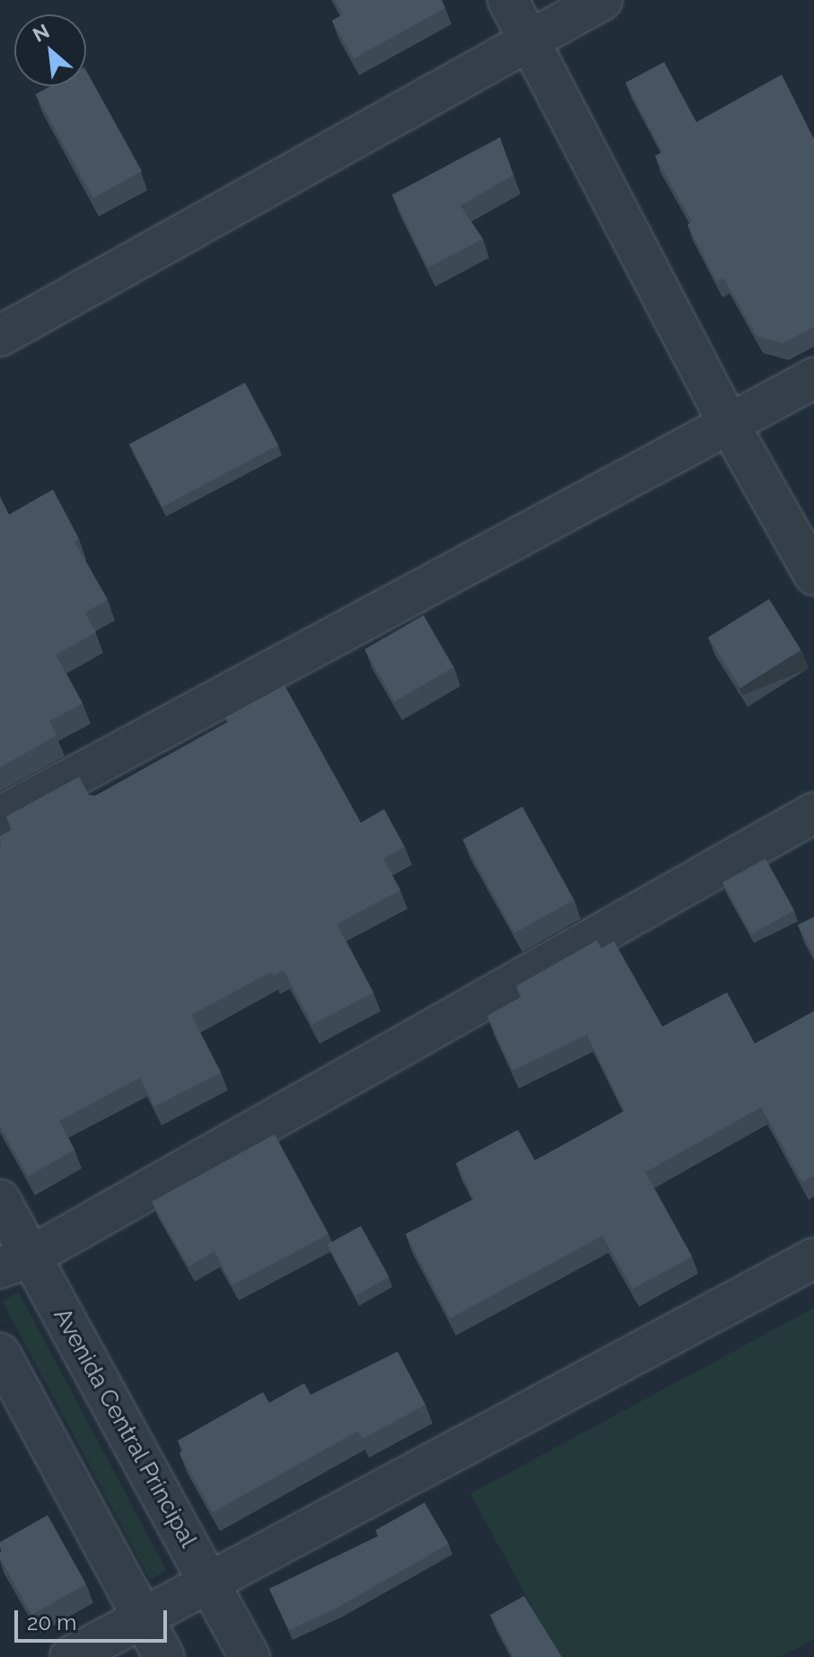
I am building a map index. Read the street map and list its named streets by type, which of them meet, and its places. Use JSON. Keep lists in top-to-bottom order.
{
  "streets": {
    "street": ["Avenida Central Principal"]
  },
  "scale_bar": "20 m",
  "north": "top left"
}
